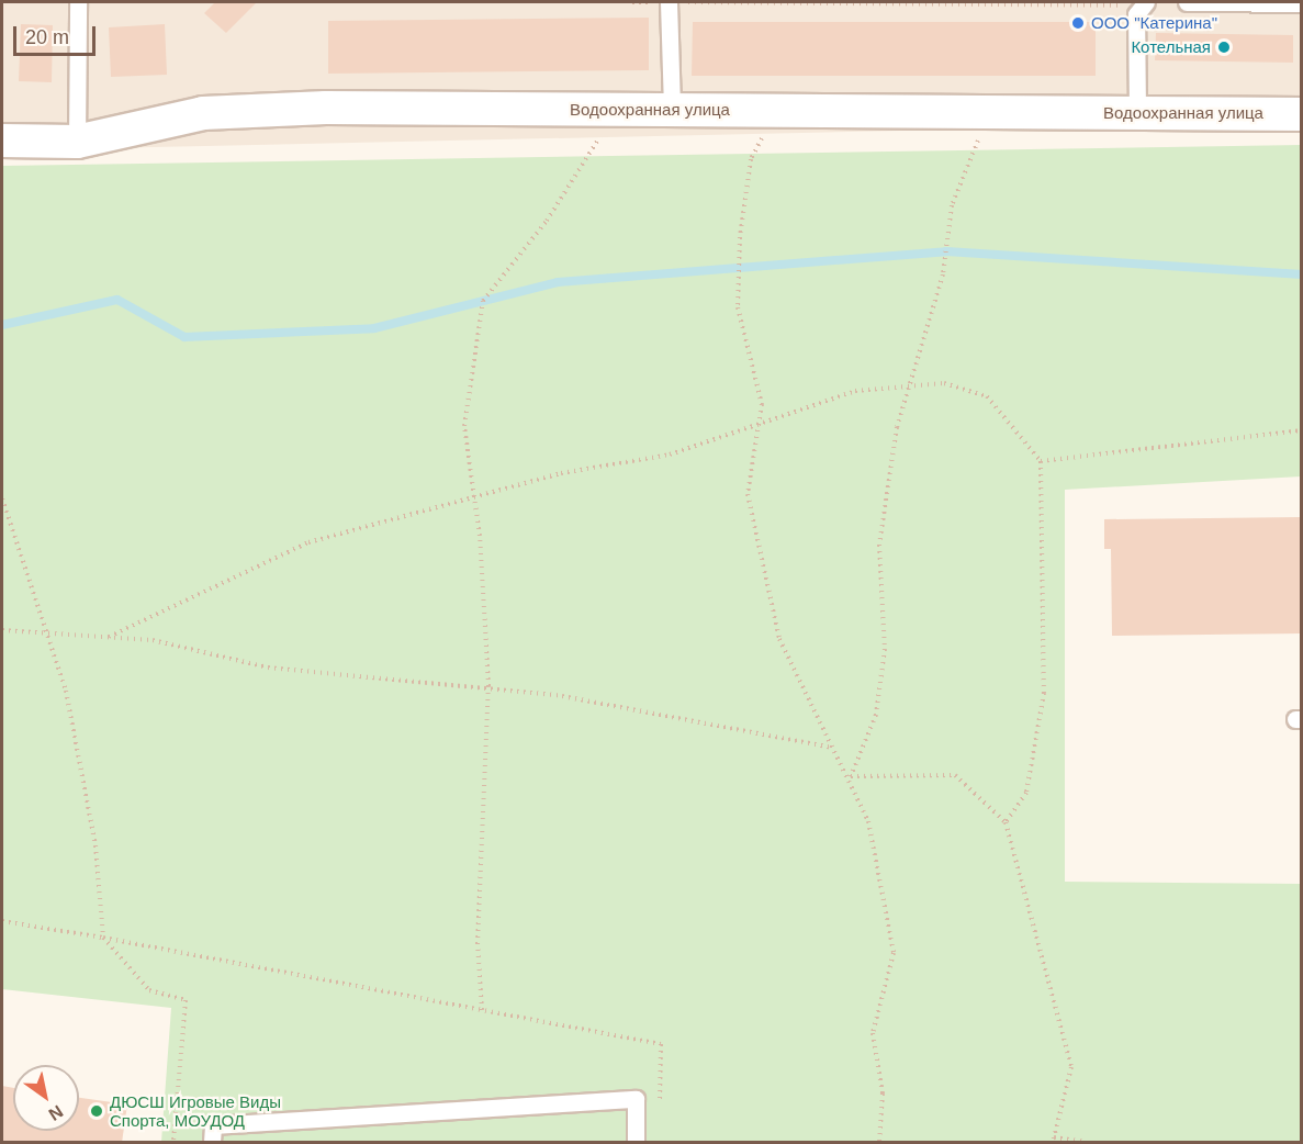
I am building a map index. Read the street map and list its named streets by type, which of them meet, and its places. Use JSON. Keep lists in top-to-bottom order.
{
  "streets": {
    "street": ["Водоохранная улица"]
  },
  "places": ["ООО \"Катерина\"", "Котельная", "ДЮСШ Игровые Виды Спорта, МОУДОД"],
  "scale_bar": "20 m",
  "north": "bottom right"
}
